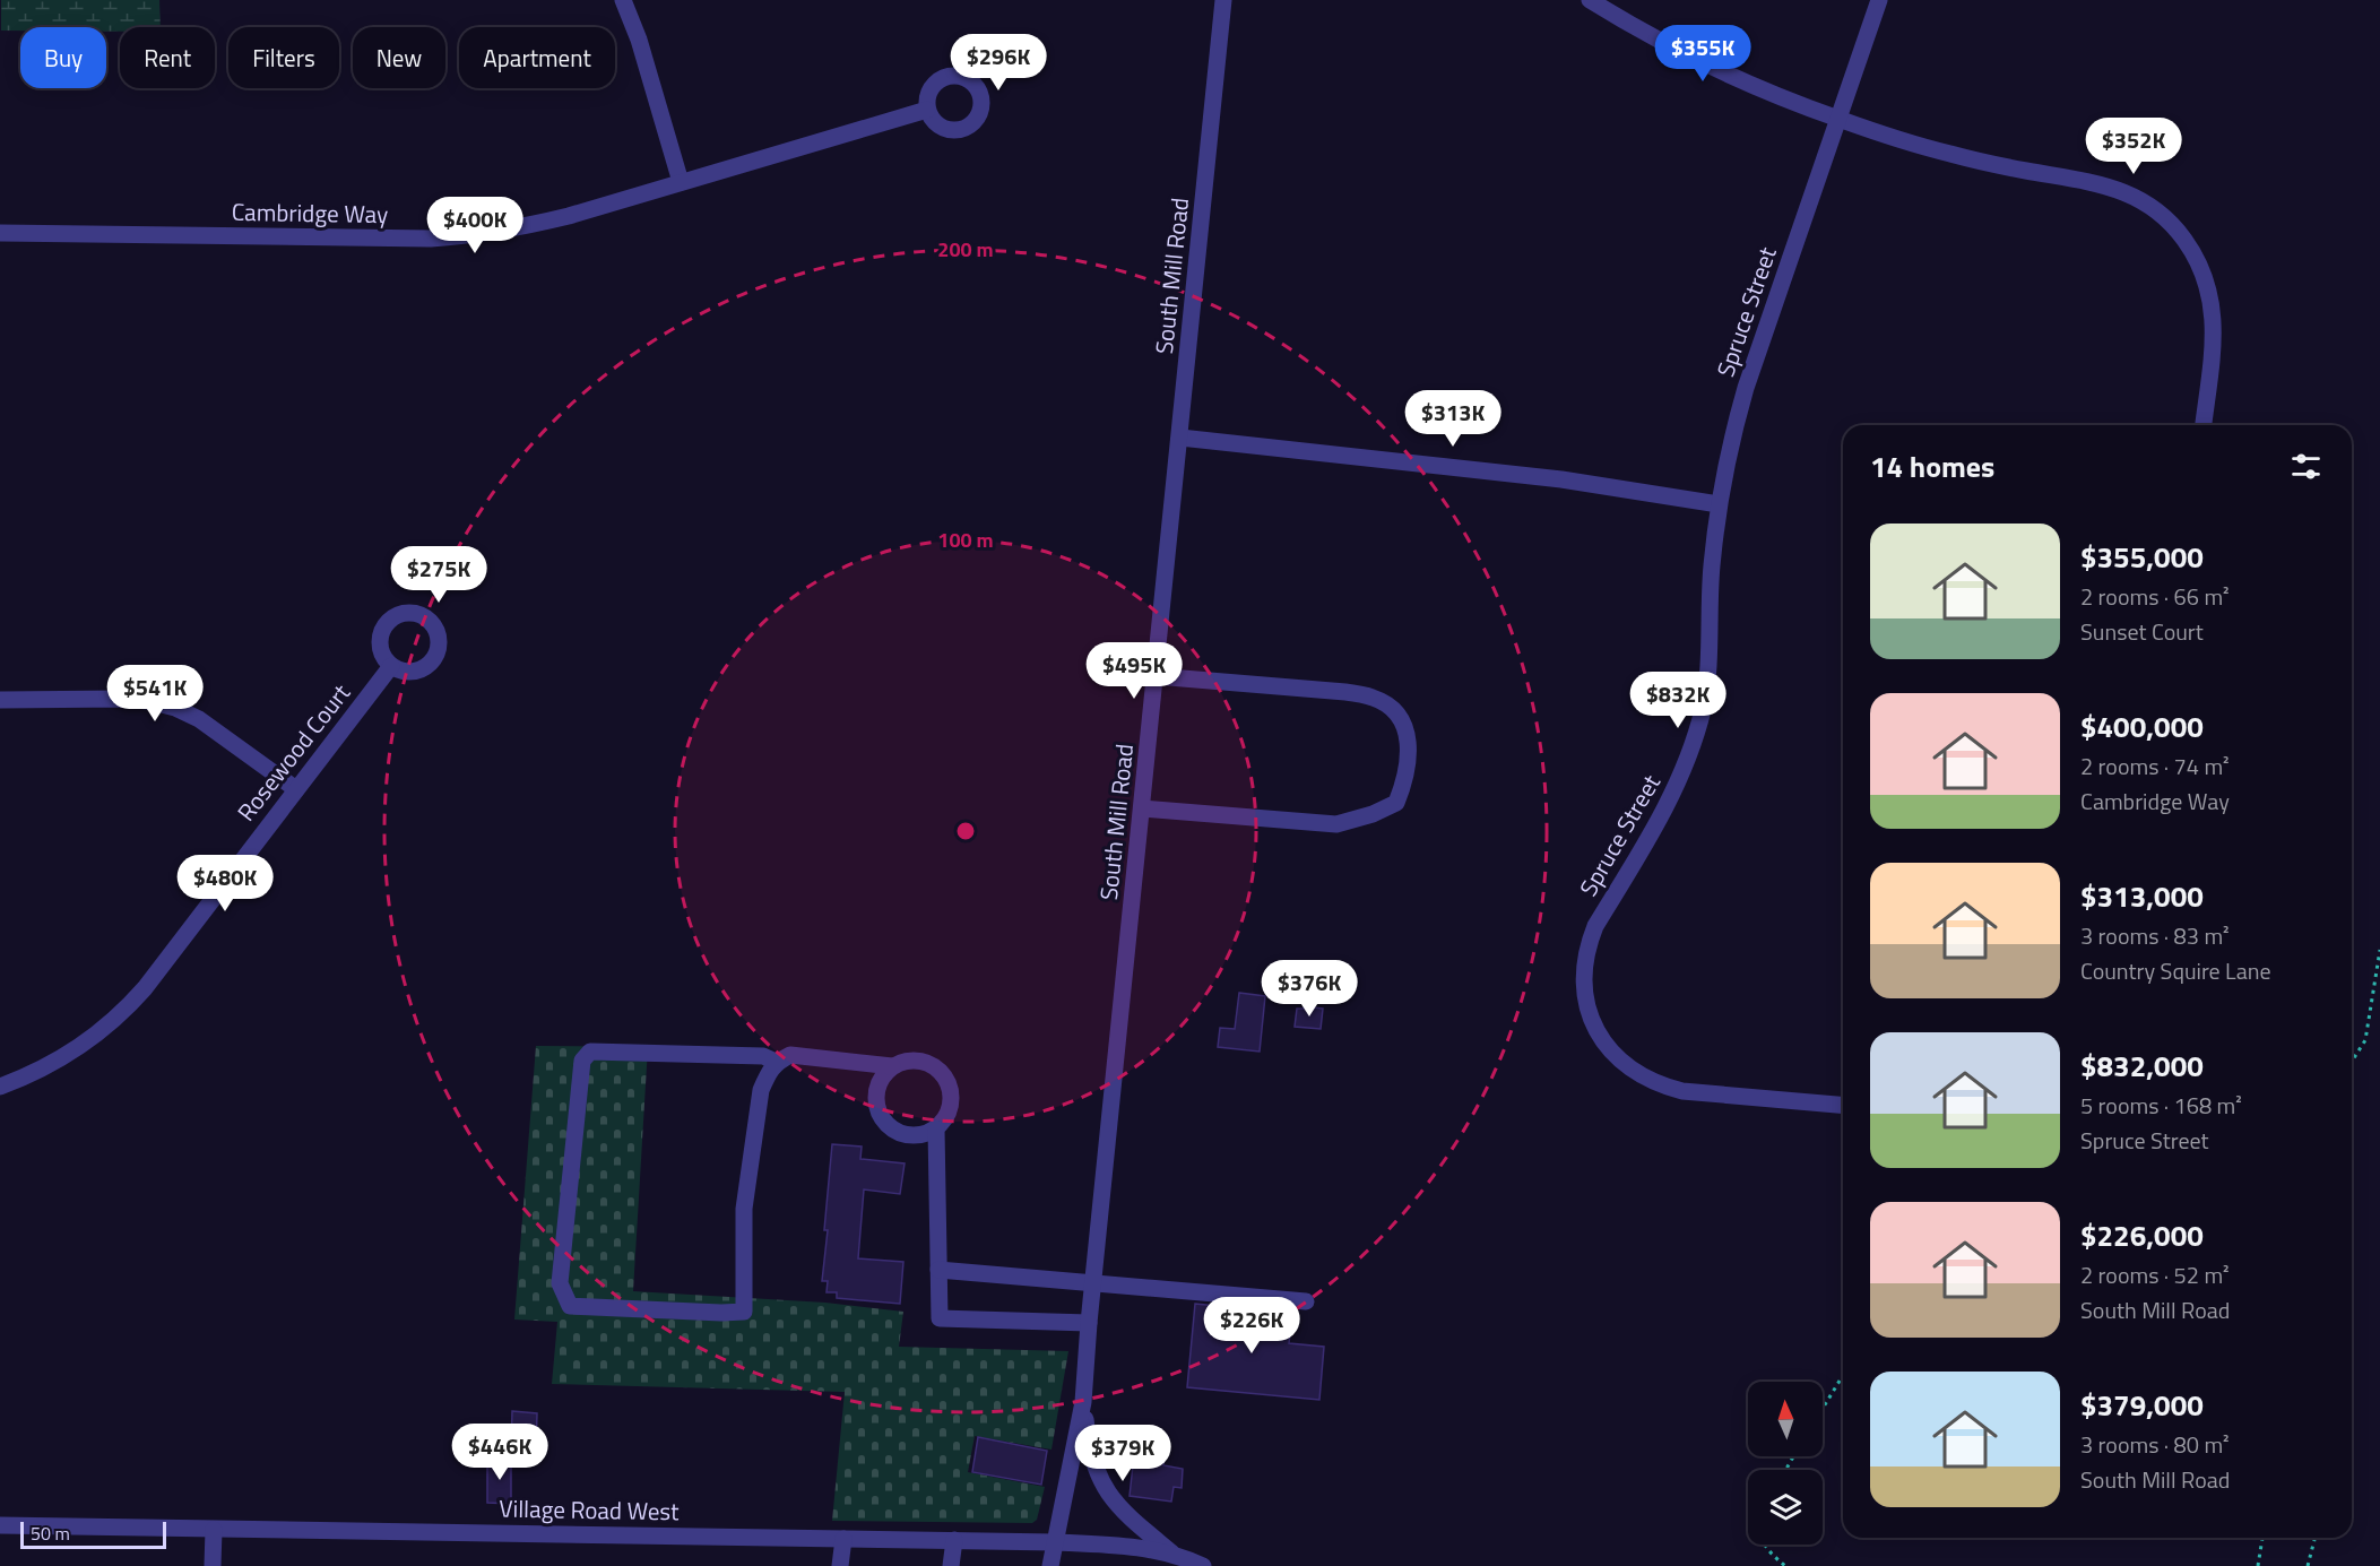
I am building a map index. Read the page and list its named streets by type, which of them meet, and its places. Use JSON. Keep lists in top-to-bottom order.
{
  "streets": {
    "street": [
      "Cambridge Way",
      "South Mill Road",
      "Spruce Street",
      "Rosewood Court",
      "Village Road West"
    ]
  },
  "crossings": [
    ["South Mill Road", "Village Road West"]
  ],
  "scale_bar": "50 m",
  "north": "top",
  "page": {
    "price": [
      "$355K",
      "$296K",
      "$352K",
      "$400K",
      "$313K",
      "$275K",
      "$495K",
      "$541K",
      "$832K",
      "$480K",
      "$376K",
      "$226K",
      "$446K",
      "$379K"
    ],
    "chip": [
      "Buy",
      "Rent",
      "Filters",
      "New",
      "Apartment"
    ],
    "heading": "14 homes",
    "list": [
      {
        "name": "$355,000",
        "note": "2 rooms · 66 m² · Sunset Court"
      },
      {
        "name": "$400,000",
        "note": "2 rooms · 74 m² · Cambridge Way"
      },
      {
        "name": "$313,000",
        "note": "3 rooms · 83 m² · Country Squire Lane"
      },
      {
        "name": "$832,000",
        "note": "5 rooms · 168 m² · Spruce Street"
      },
      {
        "name": "$226,000",
        "note": "2 rooms · 52 m² · South Mill Road"
      },
      {
        "name": "$379,000",
        "note": "3 rooms · 80 m² · South Mill Road"
      }
    ],
    "scale": "50 m"
  },
  "rings": ["200 m", "100 m"]
}
